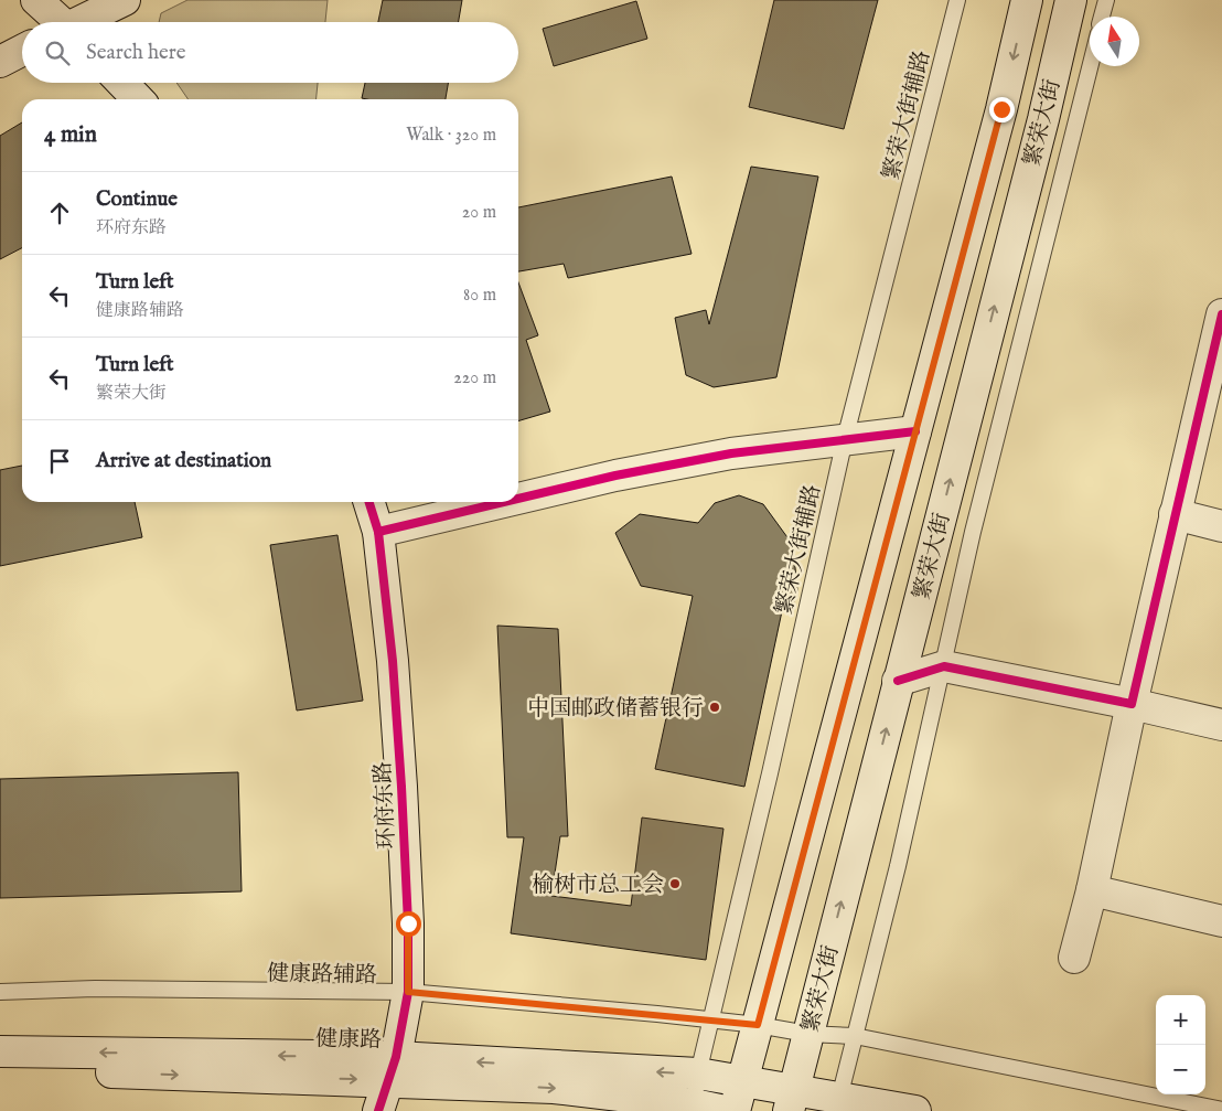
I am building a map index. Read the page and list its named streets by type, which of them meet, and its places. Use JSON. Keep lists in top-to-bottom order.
{
  "streets": {
    "main road": ["繁荣大街", "环府东路", "健康路"],
    "lane": ["繁荣大街辅路", "健康路辅路"]
  },
  "crossings": [
    ["繁荣大街辅路", "健康路辅路"],
    ["繁荣大街辅路", "健康路"],
    ["繁荣大街", "健康路辅路"],
    ["繁荣大街", "健康路"],
    ["环府东路", "健康路辅路"],
    ["环府东路", "健康路"]
  ],
  "places": ["中国邮政储蓄银行", "榆树市总工会"],
  "north": "top",
  "page": {
    "search": "Search here",
    "heading": ["4 min", "Walk · 320 m"],
    "list": [
      ["Continue", "环府东路", "20 m"],
      ["Turn left", "健康路辅路", "80 m"],
      ["Turn left", "繁荣大街", "220 m"],
      "Arrive at destination"
    ],
    "map_buttons": ["+", "−"]
  }
}
